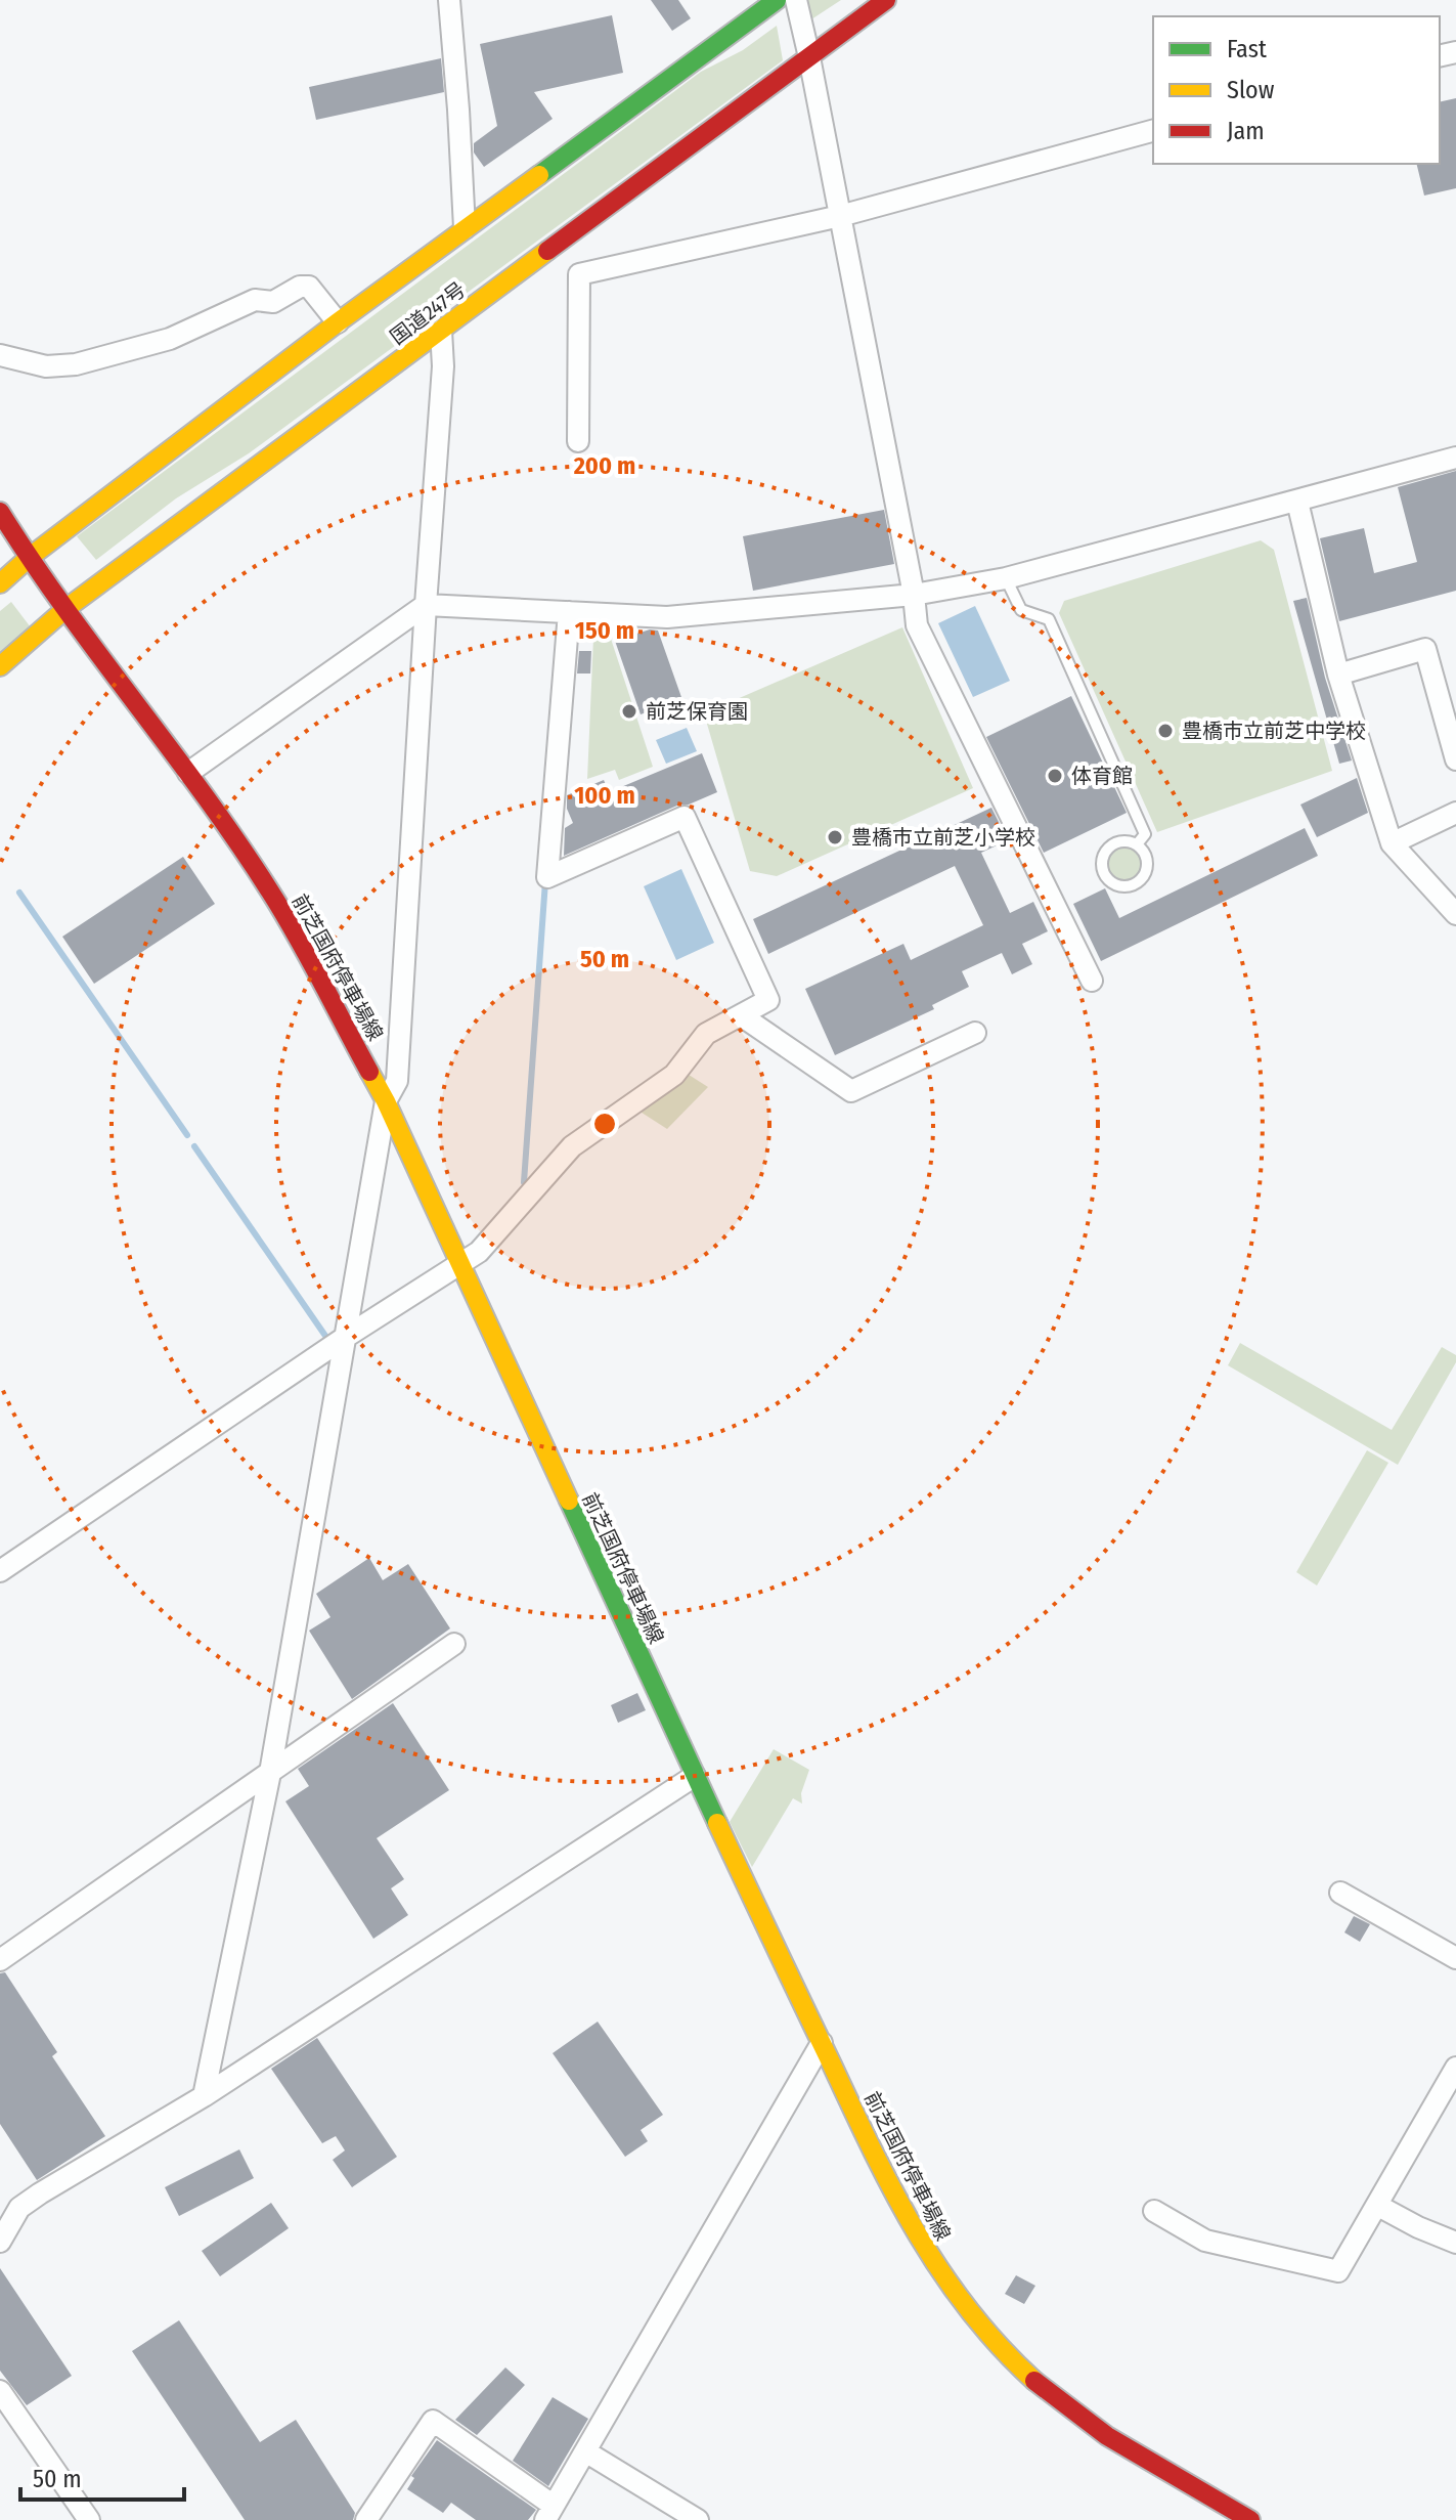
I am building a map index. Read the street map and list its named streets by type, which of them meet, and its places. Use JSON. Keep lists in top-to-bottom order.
{
  "streets": {
    "main road": ["国道247号", "前芝国府停車場線"]
  },
  "crossings": [
    ["国道247号", "前芝国府停車場線"]
  ],
  "places": [
    "前芝保育園",
    "豊橋市立前芝中学校",
    "体育館",
    "豊橋市立前芝小学校"
  ],
  "legend": ["Fast", "Slow", "Jam"],
  "scale_bar": "50 m",
  "rings": [
    "200 m",
    "150 m",
    "100 m",
    "50 m"
  ]
}
